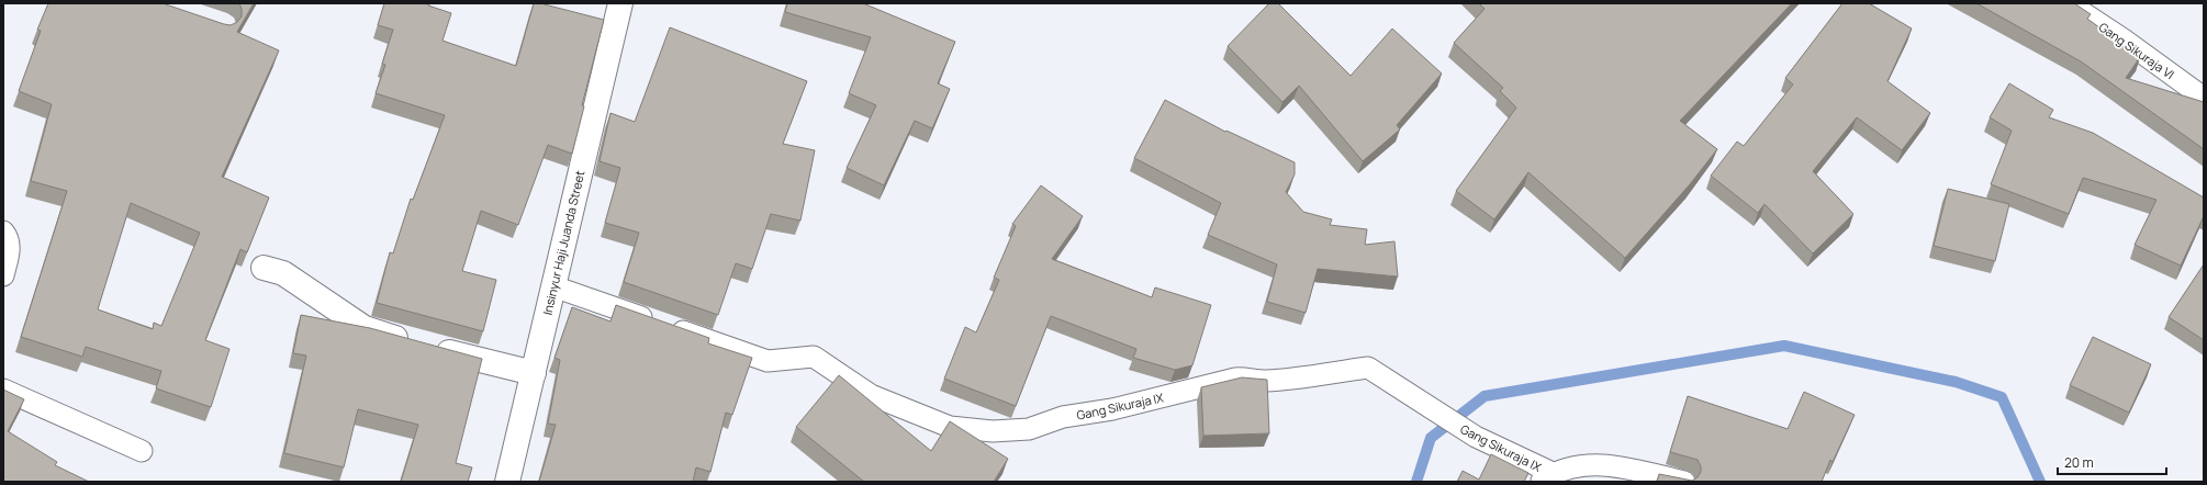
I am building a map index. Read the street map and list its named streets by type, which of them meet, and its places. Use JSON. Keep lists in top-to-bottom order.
{
  "streets": {
    "main road": ["Insinyur Haji Juanda Street"],
    "lane": ["Gang Sikuraja VI", "Gang Sikuraja IX"]
  },
  "crossings": [
    ["Insinyur Haji Juanda Street", "Gang Sikuraja IX"]
  ],
  "scale_bar": "20 m"
}
